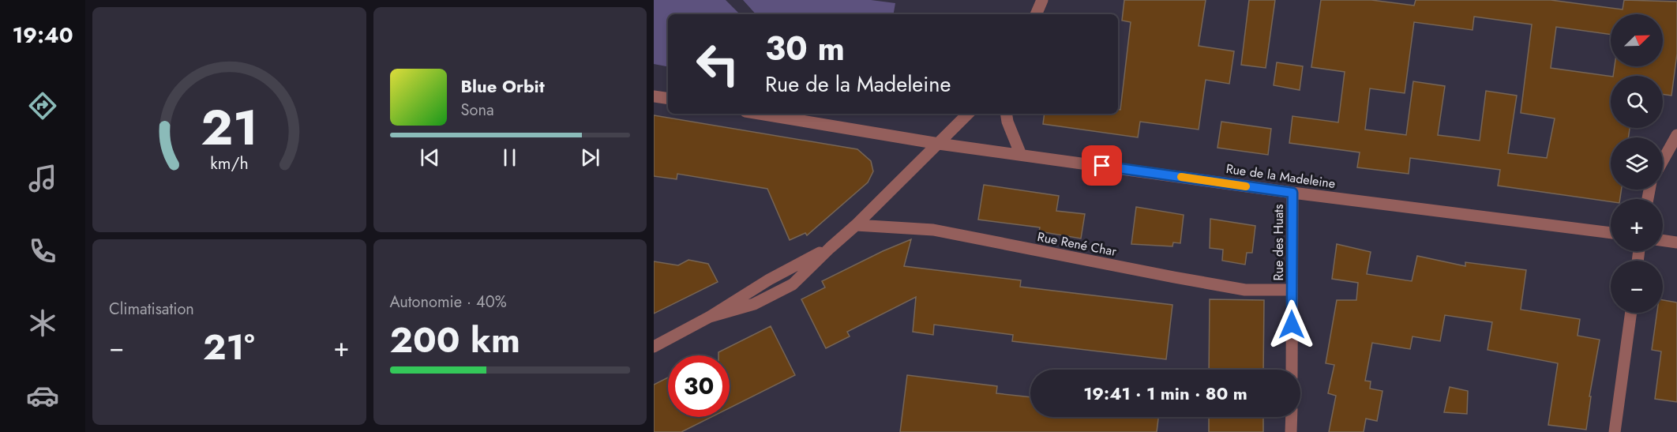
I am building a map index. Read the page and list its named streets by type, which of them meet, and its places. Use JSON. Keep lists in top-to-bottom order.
{
  "streets": {
    "street": ["Rue de la Madeleine", "Rue des Huats", "Rue René Char"]
  },
  "crossings": [
    ["Rue de la Madeleine", "Rue des Huats"],
    ["Rue des Huats", "Rue René Char"]
  ],
  "north": "top right",
  "page": {
    "tabs": "19:40",
    "map_buttons": ["+", "−"],
    "turn": ["30 m", "Rue de la Madeleine"],
    "song": ["Blue Orbit", "Sona"],
    "tile": [
      "Climatisation",
      ["Autonomie · 40%", "200 km"]
    ],
    "heat": ["−", "21°", "+"],
    "limit": "30",
    "trip": "19:41 · 1 min · 80 m",
    "gauge": ["21", "km/h"]
  }
}
